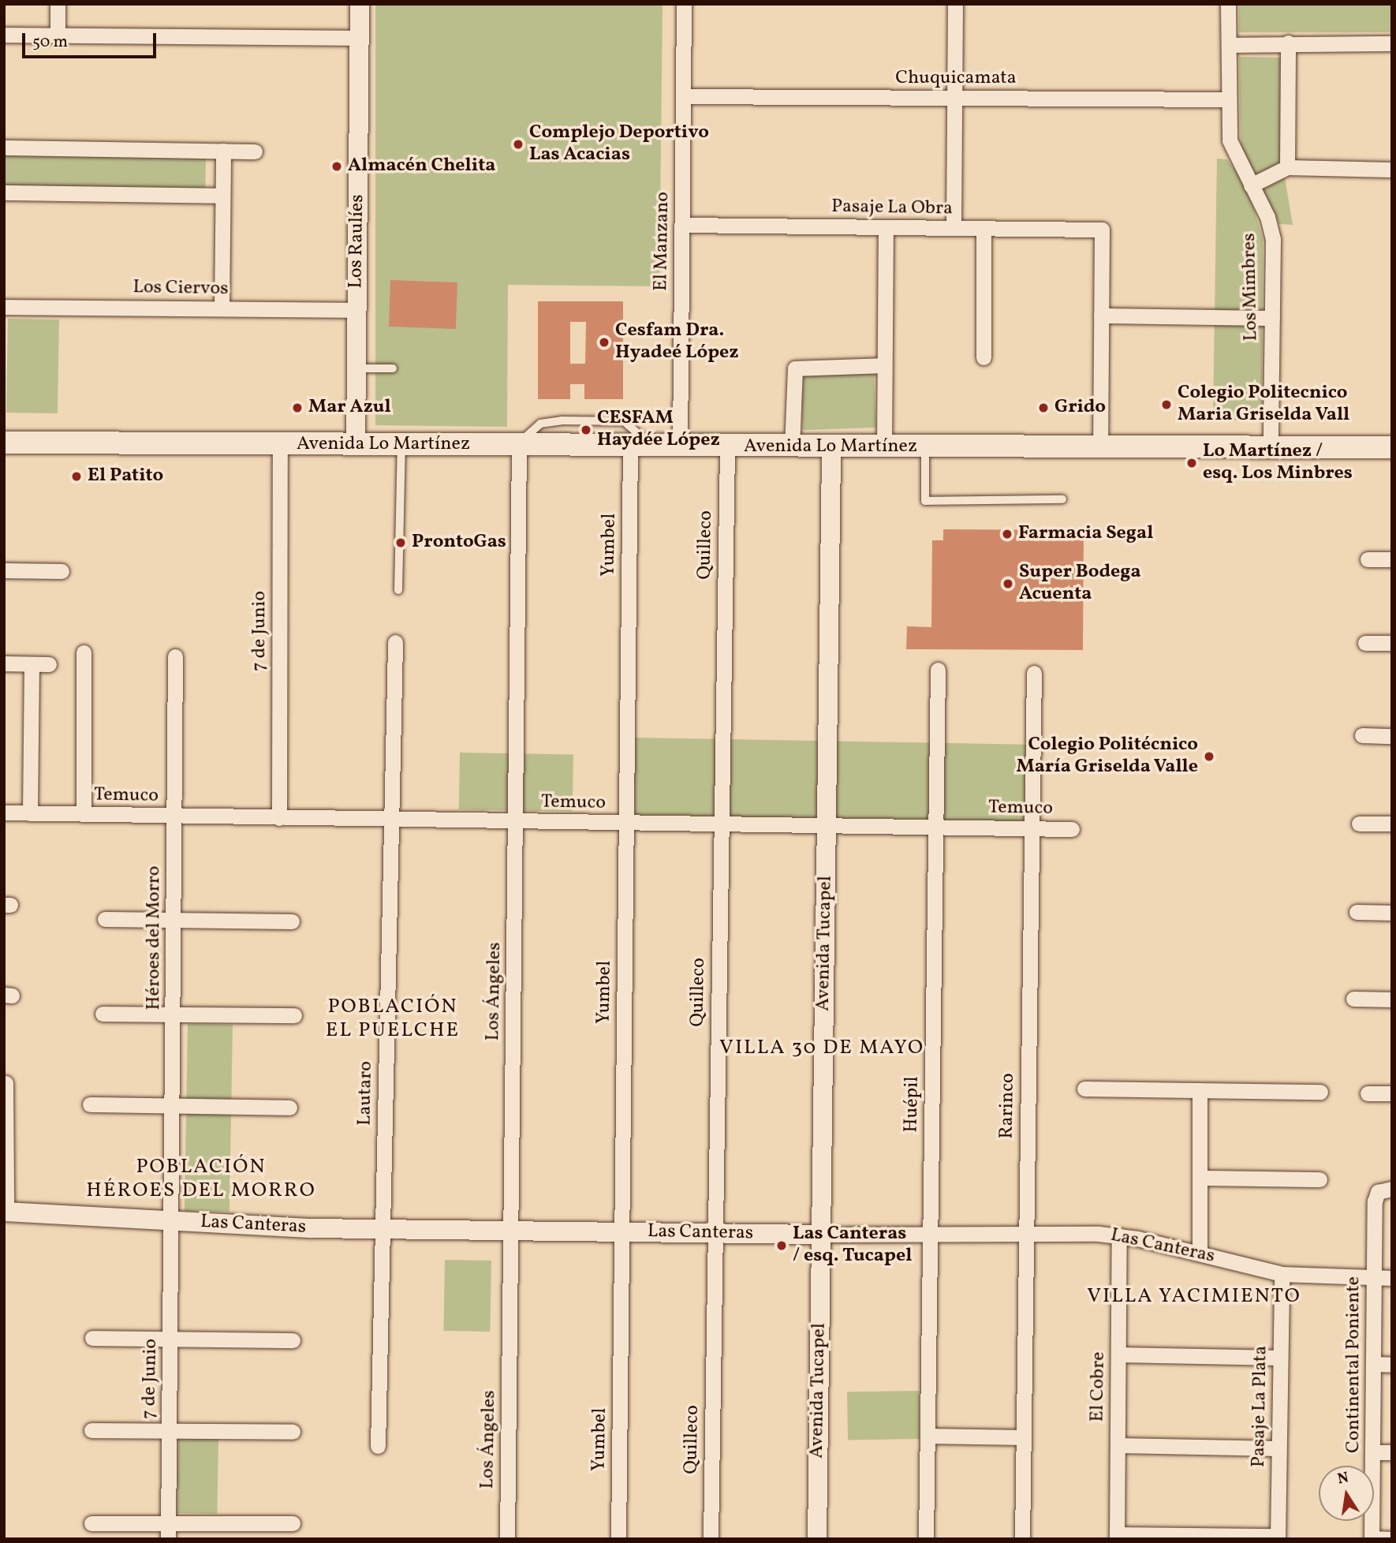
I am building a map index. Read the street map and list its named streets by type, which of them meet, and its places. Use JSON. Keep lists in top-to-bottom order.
{
  "streets": {
    "main road": ["Avenida Lo Martínez"],
    "street": [
      "Chuquicamata",
      "Pasaje La Obra",
      "Los Raulíes",
      "El Manzano",
      "Los Mimbres",
      "Los Ciervos",
      "Yumbel",
      "Quilleco",
      "7 de Junio",
      "Temuco",
      "Héroes del Morro",
      "Avenida Tucapel",
      "Los Ángeles",
      "Lautaro",
      "Huépil",
      "Rarinco",
      "Las Canteras",
      "Continental Poniente",
      "El Cobre",
      "Pasaje La Plata"
    ]
  },
  "crossings": [
    ["Chuquicamata", "El Manzano"],
    ["Chuquicamata", "Los Mimbres"],
    ["Pasaje La Obra", "El Manzano"],
    ["Los Raulíes", "Los Ciervos"],
    ["Los Raulíes", "Avenida Lo Martínez"],
    ["El Manzano", "Avenida Lo Martínez"],
    ["Los Mimbres", "Avenida Lo Martínez"],
    ["Avenida Lo Martínez", "Yumbel"],
    ["Avenida Lo Martínez", "Quilleco"],
    ["Avenida Lo Martínez", "7 de Junio"],
    ["Avenida Lo Martínez", "Avenida Tucapel"],
    ["Avenida Lo Martínez", "Los Ángeles"],
    ["Yumbel", "Temuco"],
    ["Yumbel", "Las Canteras"],
    ["Quilleco", "Temuco"],
    ["Quilleco", "Las Canteras"],
    ["7 de Junio", "Temuco"],
    ["7 de Junio", "Héroes del Morro"],
    ["7 de Junio", "Las Canteras"],
    ["Temuco", "Héroes del Morro"],
    ["Temuco", "Avenida Tucapel"],
    ["Temuco", "Los Ángeles"],
    ["Temuco", "Lautaro"],
    ["Temuco", "Huépil"],
    ["Temuco", "Rarinco"],
    ["Héroes del Morro", "Las Canteras"],
    ["Avenida Tucapel", "Las Canteras"],
    ["Los Ángeles", "Las Canteras"],
    ["Lautaro", "Las Canteras"],
    ["Huépil", "Las Canteras"],
    ["Rarinco", "Las Canteras"],
    ["Las Canteras", "Continental Poniente"],
    ["Las Canteras", "El Cobre"],
    ["Las Canteras", "Pasaje La Plata"]
  ],
  "districts": [
    "POBLACIÓN EL PUELCHE",
    "VILLA 30 DE MAYO",
    "POBLACIÓN HÉROES DEL MORRO",
    "VILLA YACIMIENTO"
  ],
  "places": [
    "Complejo Deportivo Las Acacias",
    "Almacén Chelita",
    "Cesfam Dra. Hyadeé López",
    "Colegio Politecnico Maria Griselda Vall",
    "Mar Azul",
    "Grido",
    "CESFAM Haydée López",
    "Lo Martínez / esq. Los Minbres",
    "El Patito",
    "Farmacia Segal",
    "ProntoGas",
    "Super Bodega Acuenta",
    "Colegio Politécnico María Griselda Valle",
    "Las Canteras / esq. Tucapel"
  ],
  "scale_bar": "50 m",
  "north": "top"
}
